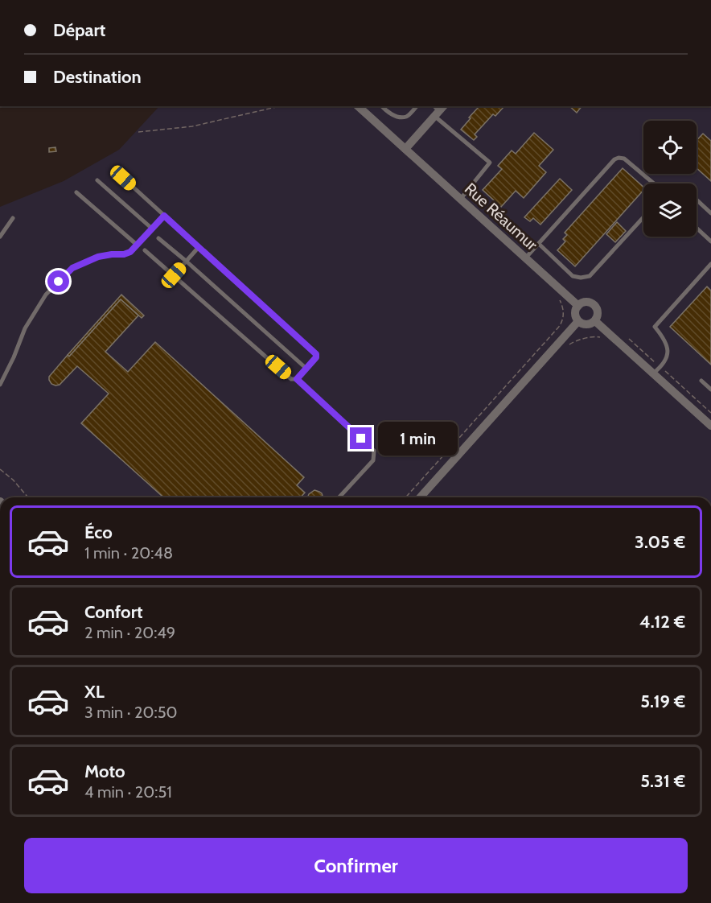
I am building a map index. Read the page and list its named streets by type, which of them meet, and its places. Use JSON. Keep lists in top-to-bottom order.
{
  "streets": {
    "street": ["Rue Réaumur"]
  },
  "page": {
    "banner": ["Départ", "Destination"],
    "bubble": "1 min",
    "list": [
      {
        "name": "Éco",
        "note": "1 min · 20:48",
        "value": "3.05 €"
      },
      {
        "name": "Confort",
        "note": "2 min · 20:49",
        "value": "4.12 €"
      },
      {
        "name": "XL",
        "note": "3 min · 20:50",
        "value": "5.19 €"
      },
      {
        "name": "Moto",
        "note": "4 min · 20:51",
        "value": "5.31 €"
      }
    ],
    "buttons": "Confirmer"
  }
}
